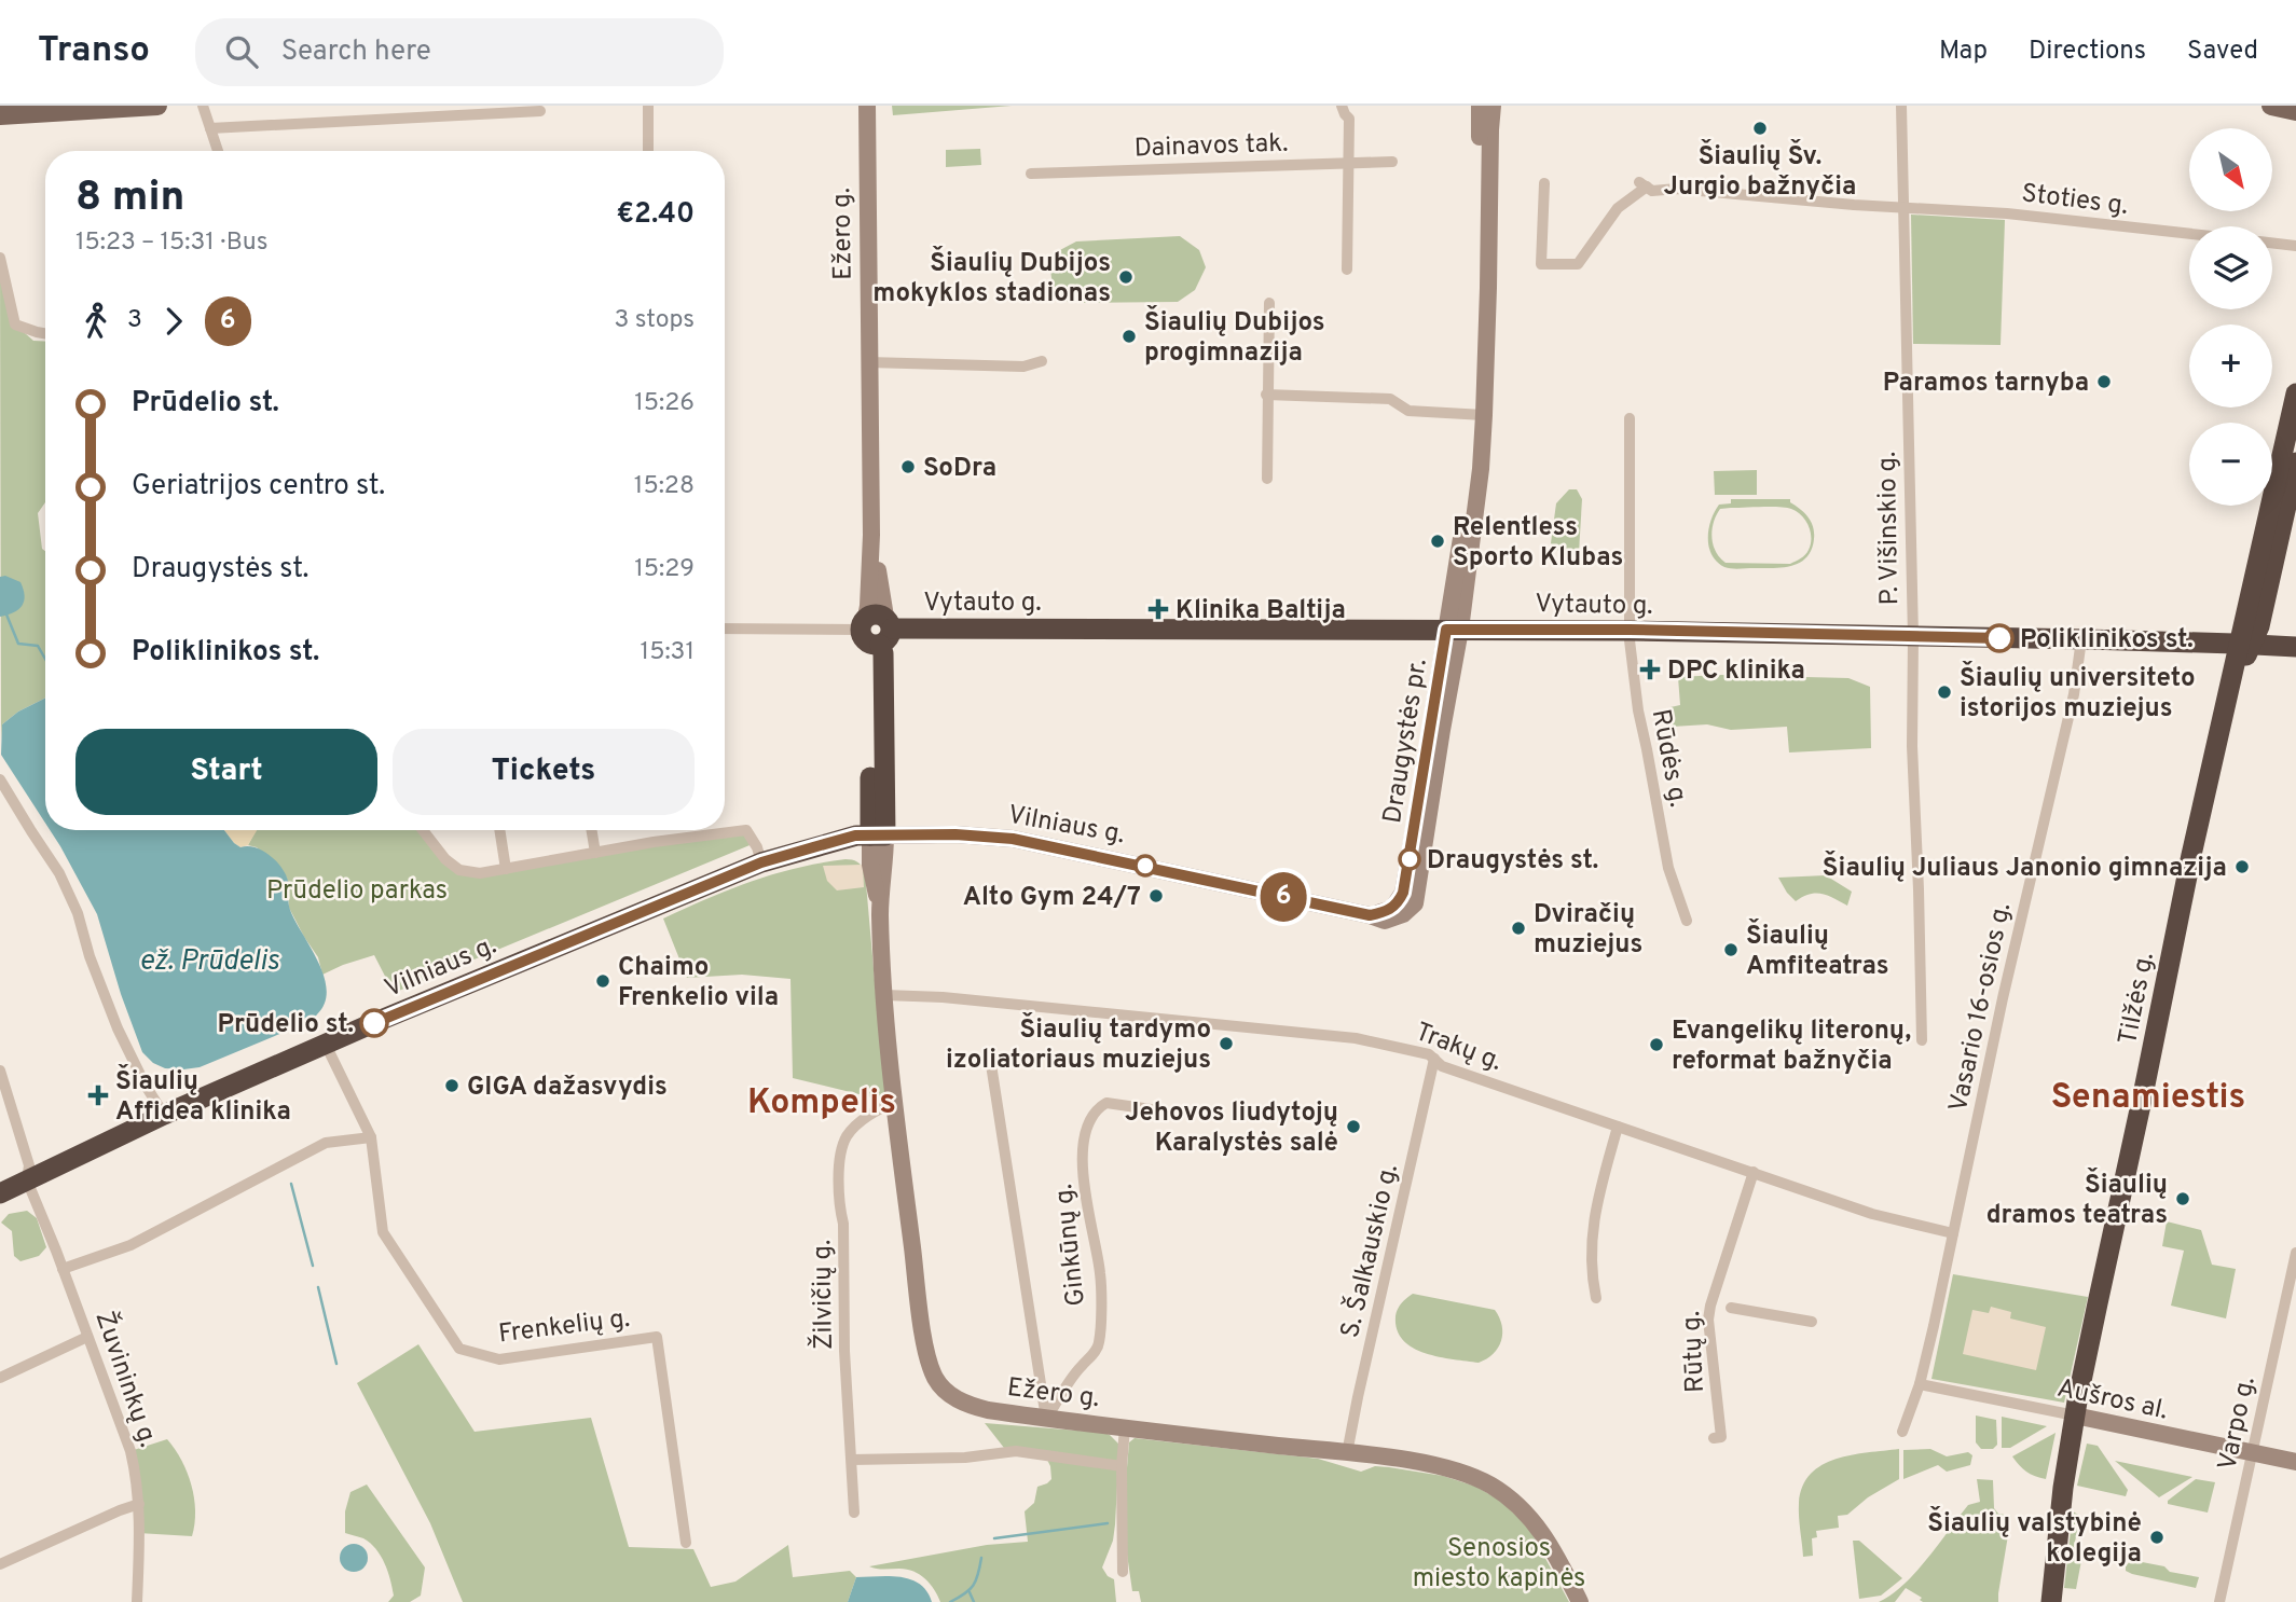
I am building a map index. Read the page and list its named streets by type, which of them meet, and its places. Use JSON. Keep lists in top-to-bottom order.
{
  "streets": {
    "highway": [
      "Ežero g.",
      "Vytauto g.",
      "Vilniaus g.",
      "Tilžės g."
    ],
    "main road": ["Draugystės pr.", "Aušros al."],
    "street": [
      "Dainavos tak.",
      "Stoties g.",
      "P. Višinskio g.",
      "Rūdės g.",
      "Vasario 16-osios g.",
      "Trakų g.",
      "Ginkūnų g.",
      "S. Šalkauskio g.",
      "Žilvičių g.",
      "Frenkelių g.",
      "Rūtų g.",
      "Žuvininkų g.",
      "Varpo g."
    ]
  },
  "crossings": [
    ["Stoties g.", "P. Višinskio g."],
    ["Ežero g.", "Vytauto g."],
    ["Ežero g.", "Vilniaus g."],
    ["Ežero g.", "Trakų g."],
    ["Ežero g.", "Ginkūnų g."],
    ["Ežero g.", "S. Šalkauskio g."],
    ["Ežero g.", "Žilvičių g."],
    ["P. Višinskio g.", "Vytauto g."],
    ["Vytauto g.", "Draugystės pr."],
    ["Vytauto g.", "Rūdės g."],
    ["Vytauto g.", "Tilžės g."],
    ["Vytauto g.", "Vasario 16-osios g."],
    ["Draugystės pr.", "Vilniaus g."],
    ["Vilniaus g.", "Frenkelių g."],
    ["Vilniaus g.", "Žuvininkų g."],
    ["Tilžės g.", "Aušros al."],
    ["Vasario 16-osios g.", "Trakų g."],
    ["Vasario 16-osios g.", "Aušros al."],
    ["Trakų g.", "S. Šalkauskio g."],
    ["Trakų g.", "Rūtų g."],
    ["Aušros al.", "Varpo g."]
  ],
  "districts": ["Senamiestis", "Kompelis"],
  "water": ["ež. Prūdelis"],
  "parks": ["Prūdelio parkas", "Senosios miesto kapinės"],
  "places": {
    "other": [
      "Šiaulių Šv. Jurgio bažnyčia",
      "Šiaulių Dubijos mokyklos stadionas",
      "Šiaulių Dubijos progimnazija",
      "Paramos tarnyba",
      "SoDra",
      "Relentless Sporto Klubas",
      "Poliklinikos st.",
      "Šiaulių universiteto istorijos muziejus",
      "Draugystės st.",
      "Šiaulių Juliaus Janonio gimnazija",
      "Alto Gym 24/7",
      "Dviračių muziejus",
      "Šiaulių Amfiteatras",
      "Chaimo Frenkelio vila",
      "Prūdelio st.",
      "Šiaulių tardymo izoliatoriaus muziejus",
      "Evangelikų literonų, reformat bažnyčia",
      "GIGA dažasvydis",
      "Jehovos liudytojų Karalystės salė",
      "Šiaulių dramos teatras",
      "Šiaulių valstybinė kolegija"
    ],
    "health": ["Klinika Baltija", "DPC klinika", "Šiaulių Affidea klinika"]
  },
  "lines": ["bus line 6"],
  "north": "bottom right",
  "page": {
    "header": "Transo",
    "search": "Search here",
    "nav": ["Map", "Directions", "Saved"],
    "on_map": "6",
    "map_buttons": ["+", "−"],
    "heading": ["8 min", "15:23 – 15:31 · Bus", "€2.40"],
    "legs": ["3", "6", "3 stops"],
    "list": [
      {
        "name": "Prūdelio st.",
        "value": "15:26"
      },
      {
        "name": "Geriatrijos centro st.",
        "value": "15:28"
      },
      {
        "name": "Draugystės st.",
        "value": "15:29"
      },
      {
        "name": "Poliklinikos st.",
        "value": "15:31"
      }
    ],
    "buttons": ["Start", "Tickets"]
  }
}
